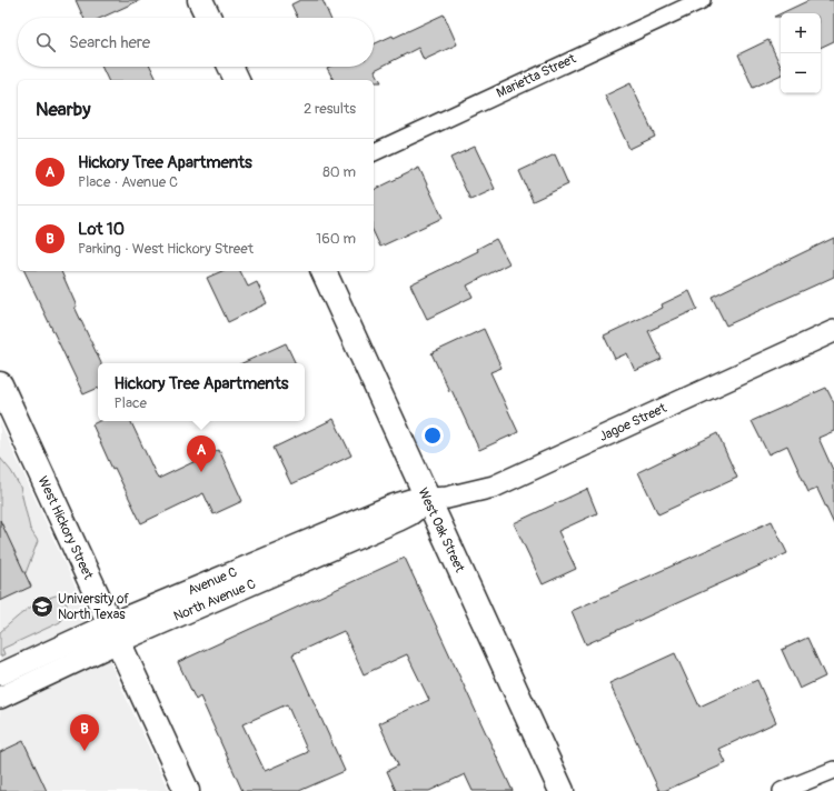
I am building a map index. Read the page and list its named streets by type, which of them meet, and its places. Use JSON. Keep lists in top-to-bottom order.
{
  "streets": {
    "main road": ["West Hickory Street", "West Oak Street"],
    "street": ["Marietta Street", "Jagoe Street", "North Avenue C"]
  },
  "crossings": [
    ["Jagoe Street", "West Oak Street"],
    ["Jagoe Street", "North Avenue C"],
    ["West Hickory Street", "North Avenue C"],
    ["West Oak Street", "North Avenue C"]
  ],
  "places": {
    "school or university": ["University of North Texas"]
  },
  "page": {
    "map_buttons": ["+", "−"],
    "search": "Search here",
    "heading": ["Nearby", "2 results"],
    "list": [
      {
        "mark": "A",
        "name": "Hickory Tree Apartments",
        "note": "Place · Avenue C",
        "value": "80 m"
      },
      {
        "mark": "B",
        "name": "Lot 10",
        "note": "Parking · West Hickory Street",
        "value": "160 m"
      }
    ],
    "popup": ["Hickory Tree Apartments", "Place"],
    "pins": ["A", "B"]
  }
}
